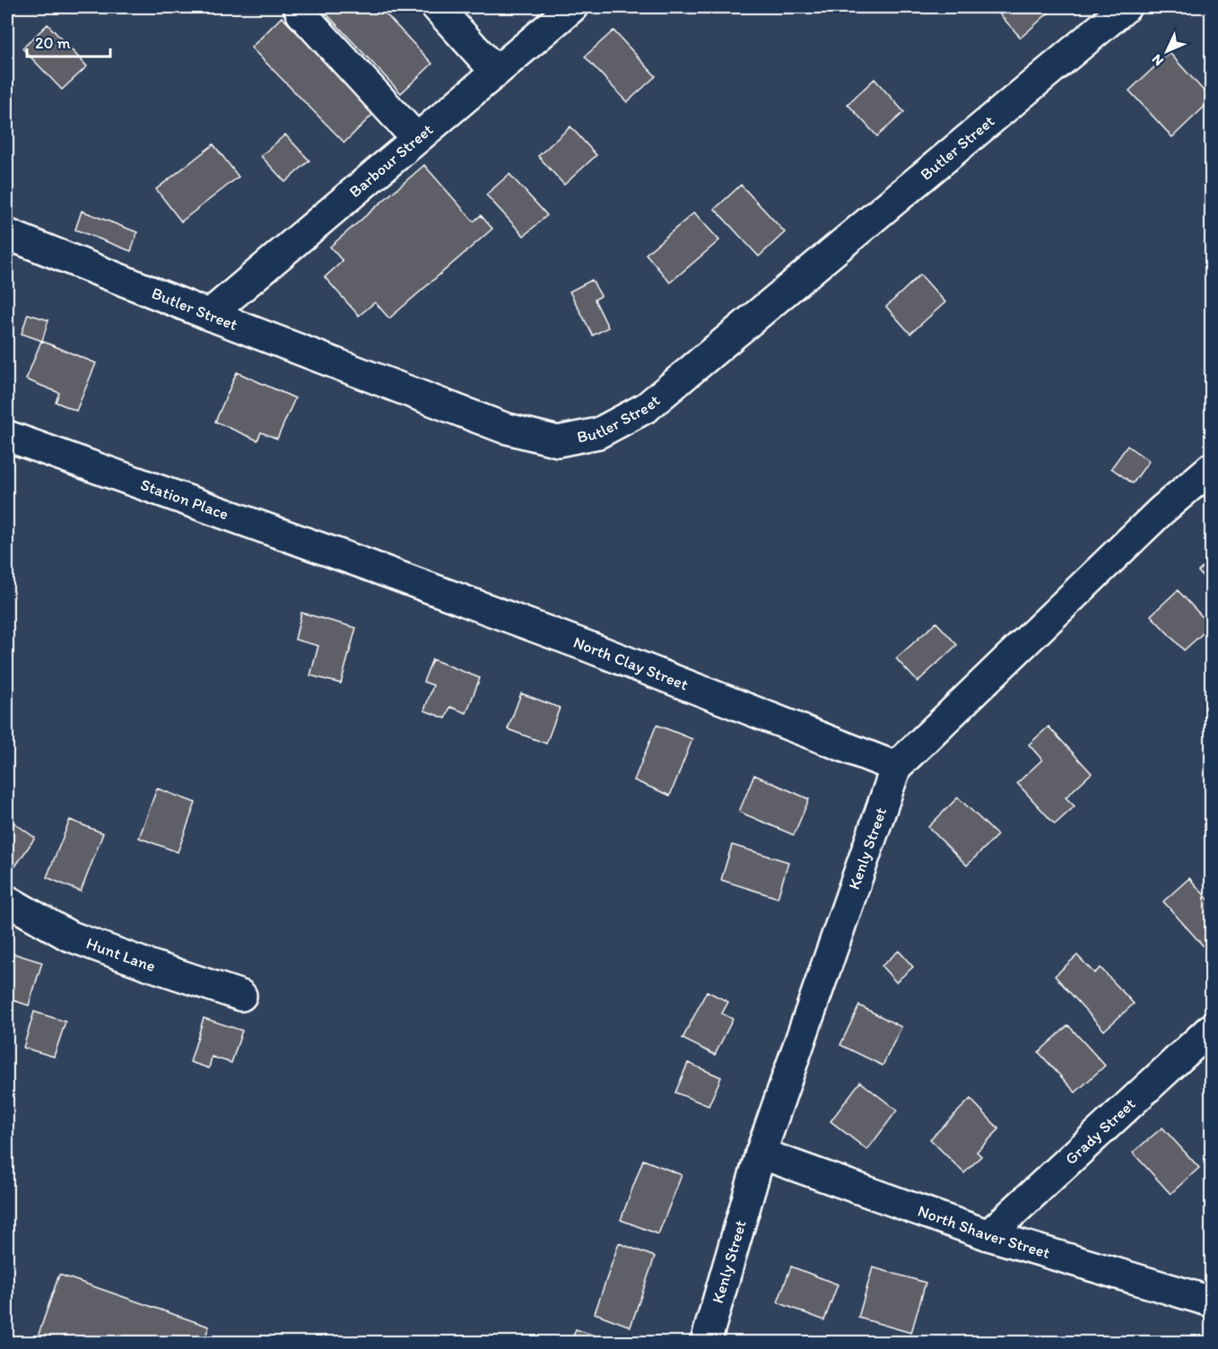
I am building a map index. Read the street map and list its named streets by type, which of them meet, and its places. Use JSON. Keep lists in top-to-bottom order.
{
  "streets": {
    "street": [
      "Butler Street",
      "Barbour Street",
      "Station Place",
      "North Clay Street",
      "Kenly Street",
      "Hunt Lane",
      "Grady Street",
      "North Shaver Street"
    ]
  },
  "crossings": [
    ["Butler Street", "Barbour Street"],
    ["Station Place", "North Clay Street"],
    ["North Clay Street", "Kenly Street"],
    ["Kenly Street", "North Shaver Street"],
    ["Grady Street", "North Shaver Street"]
  ],
  "scale_bar": "20 m",
  "north": "bottom left"
}
